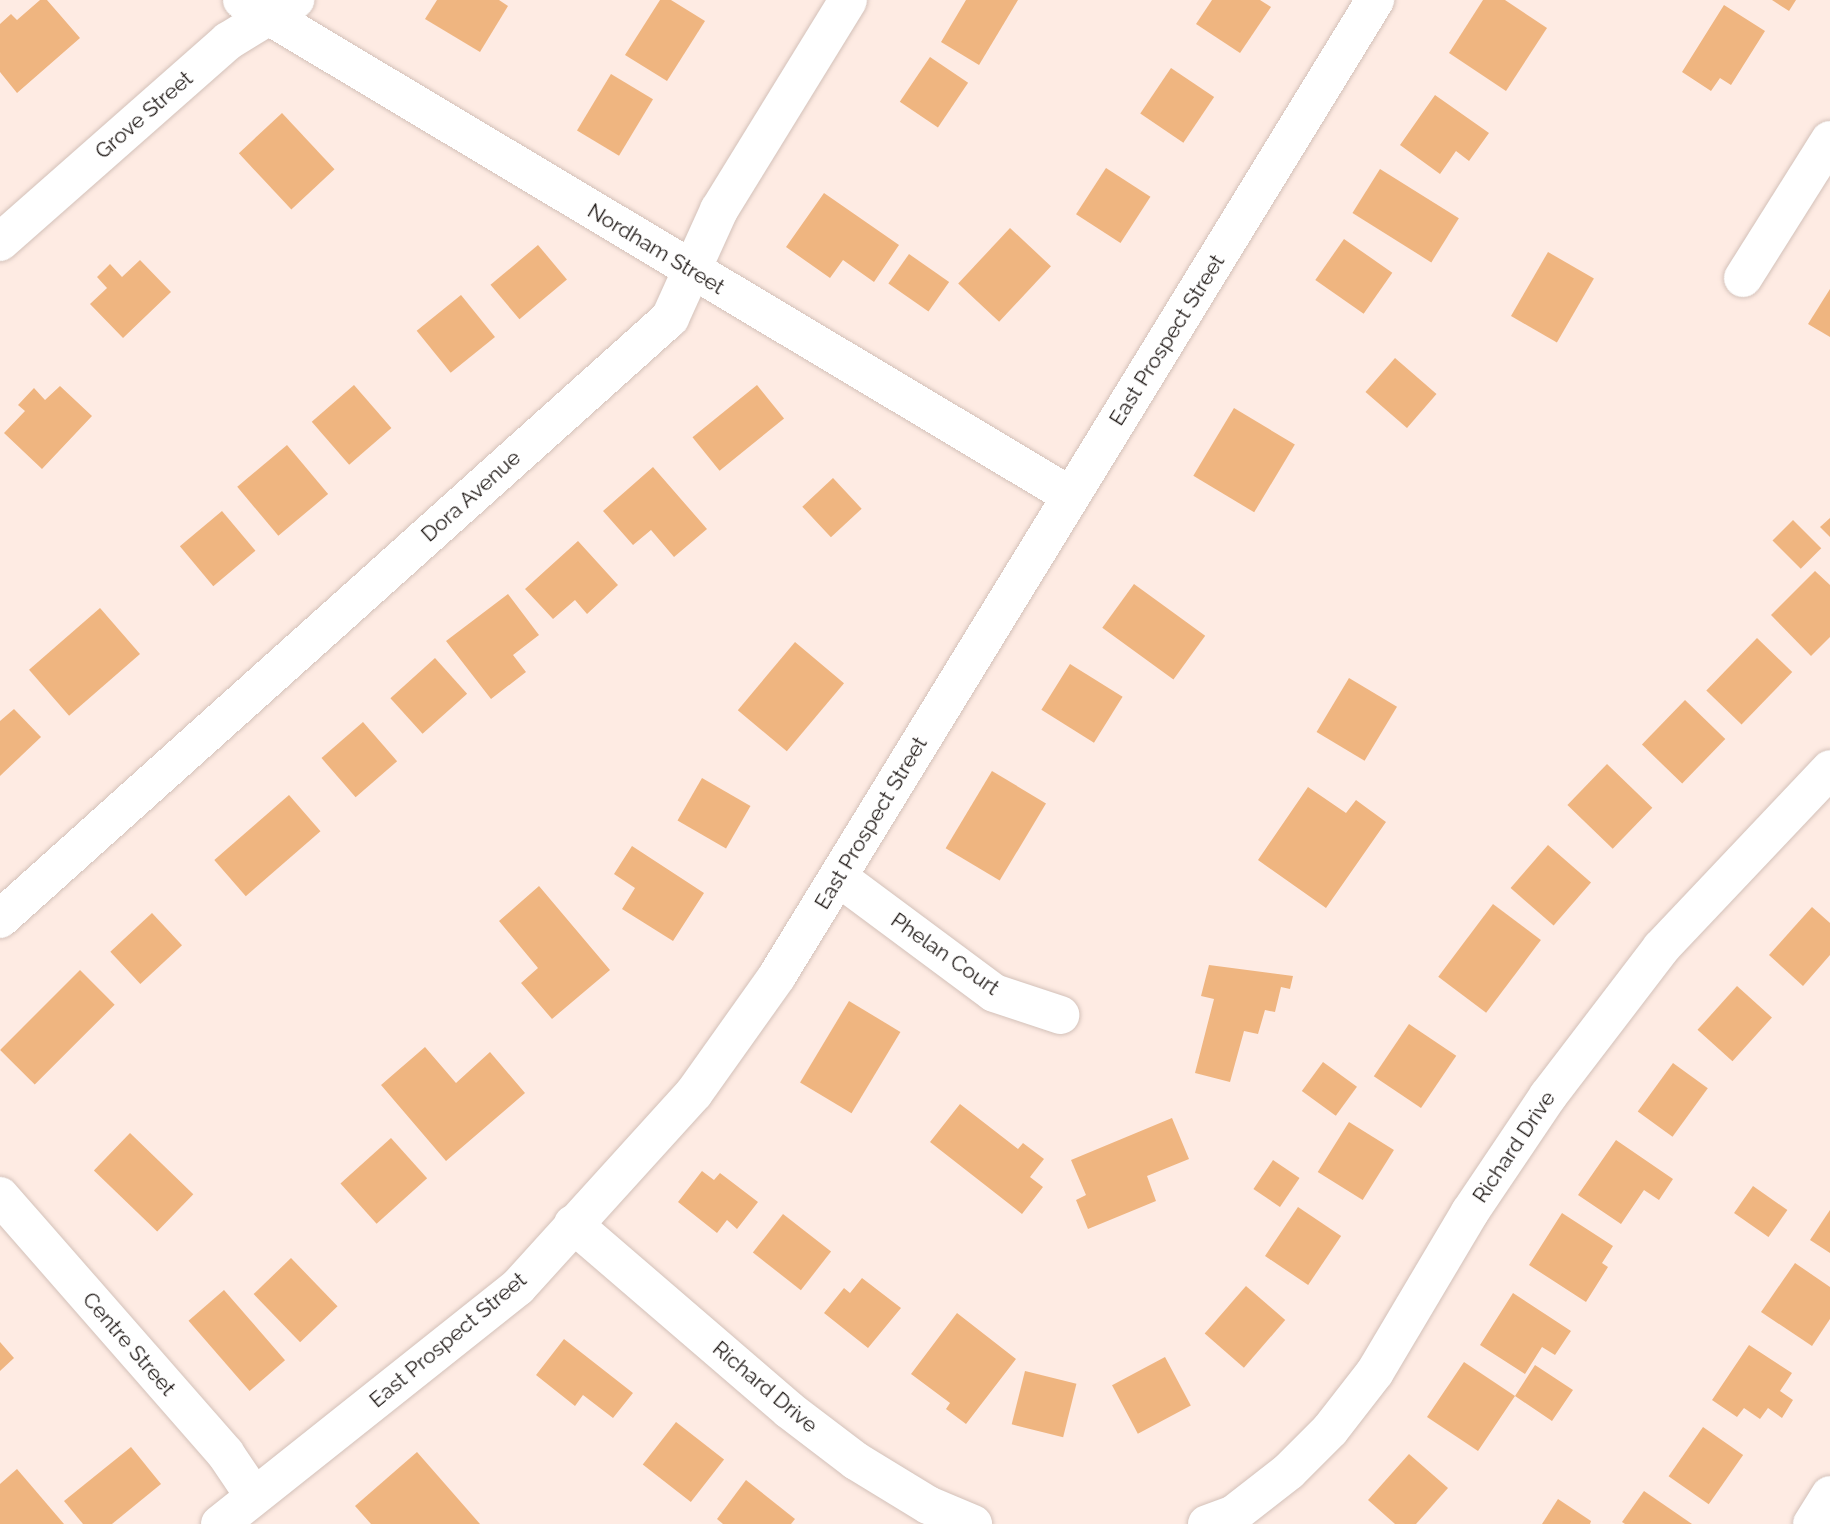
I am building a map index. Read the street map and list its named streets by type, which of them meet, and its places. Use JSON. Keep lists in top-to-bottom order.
{
  "streets": {
    "street": [
      "Grove Street",
      "Nordham Street",
      "East Prospect Street",
      "Dora Avenue",
      "Phelan Court",
      "Richard Drive",
      "Centre Street"
    ]
  },
  "crossings": [
    ["Grove Street", "Nordham Street"],
    ["Nordham Street", "East Prospect Street"],
    ["Nordham Street", "Dora Avenue"],
    ["East Prospect Street", "Phelan Court"],
    ["East Prospect Street", "Richard Drive"],
    ["East Prospect Street", "Centre Street"]
  ]
}
